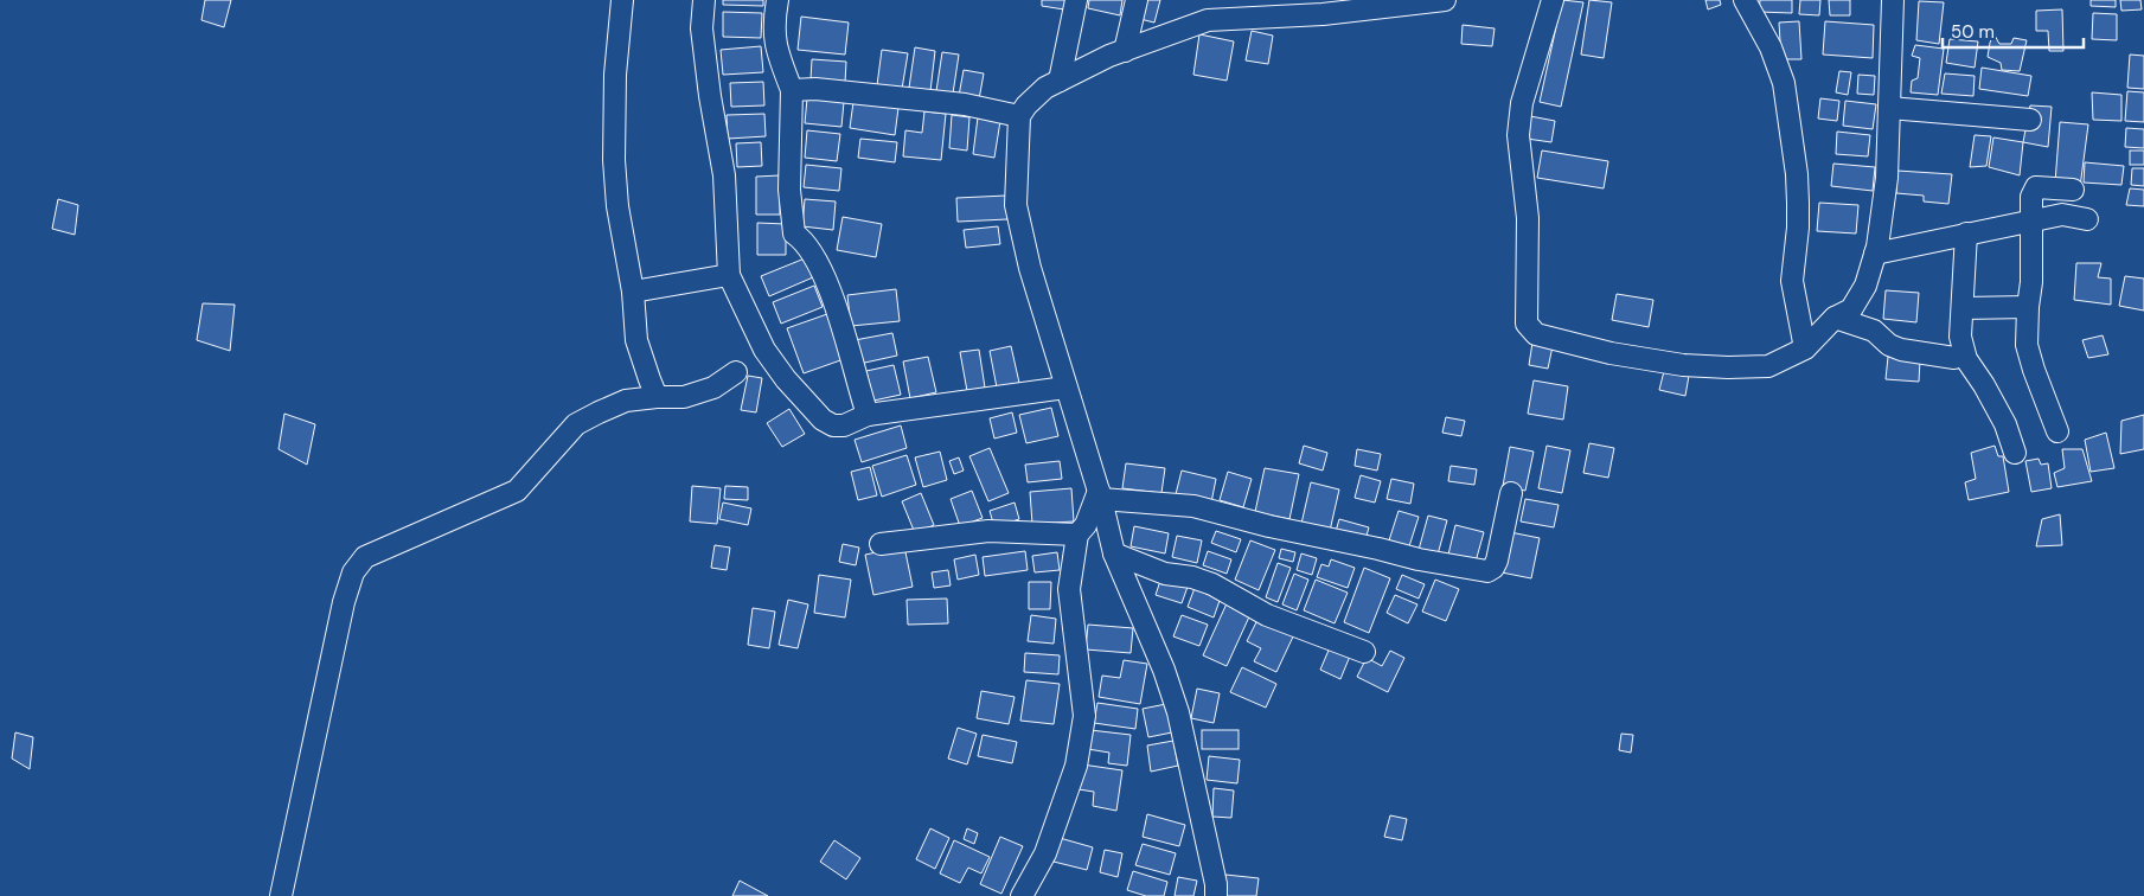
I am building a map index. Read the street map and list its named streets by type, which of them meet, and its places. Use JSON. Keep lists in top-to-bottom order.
{
  "scale_bar": "50 m"
}
